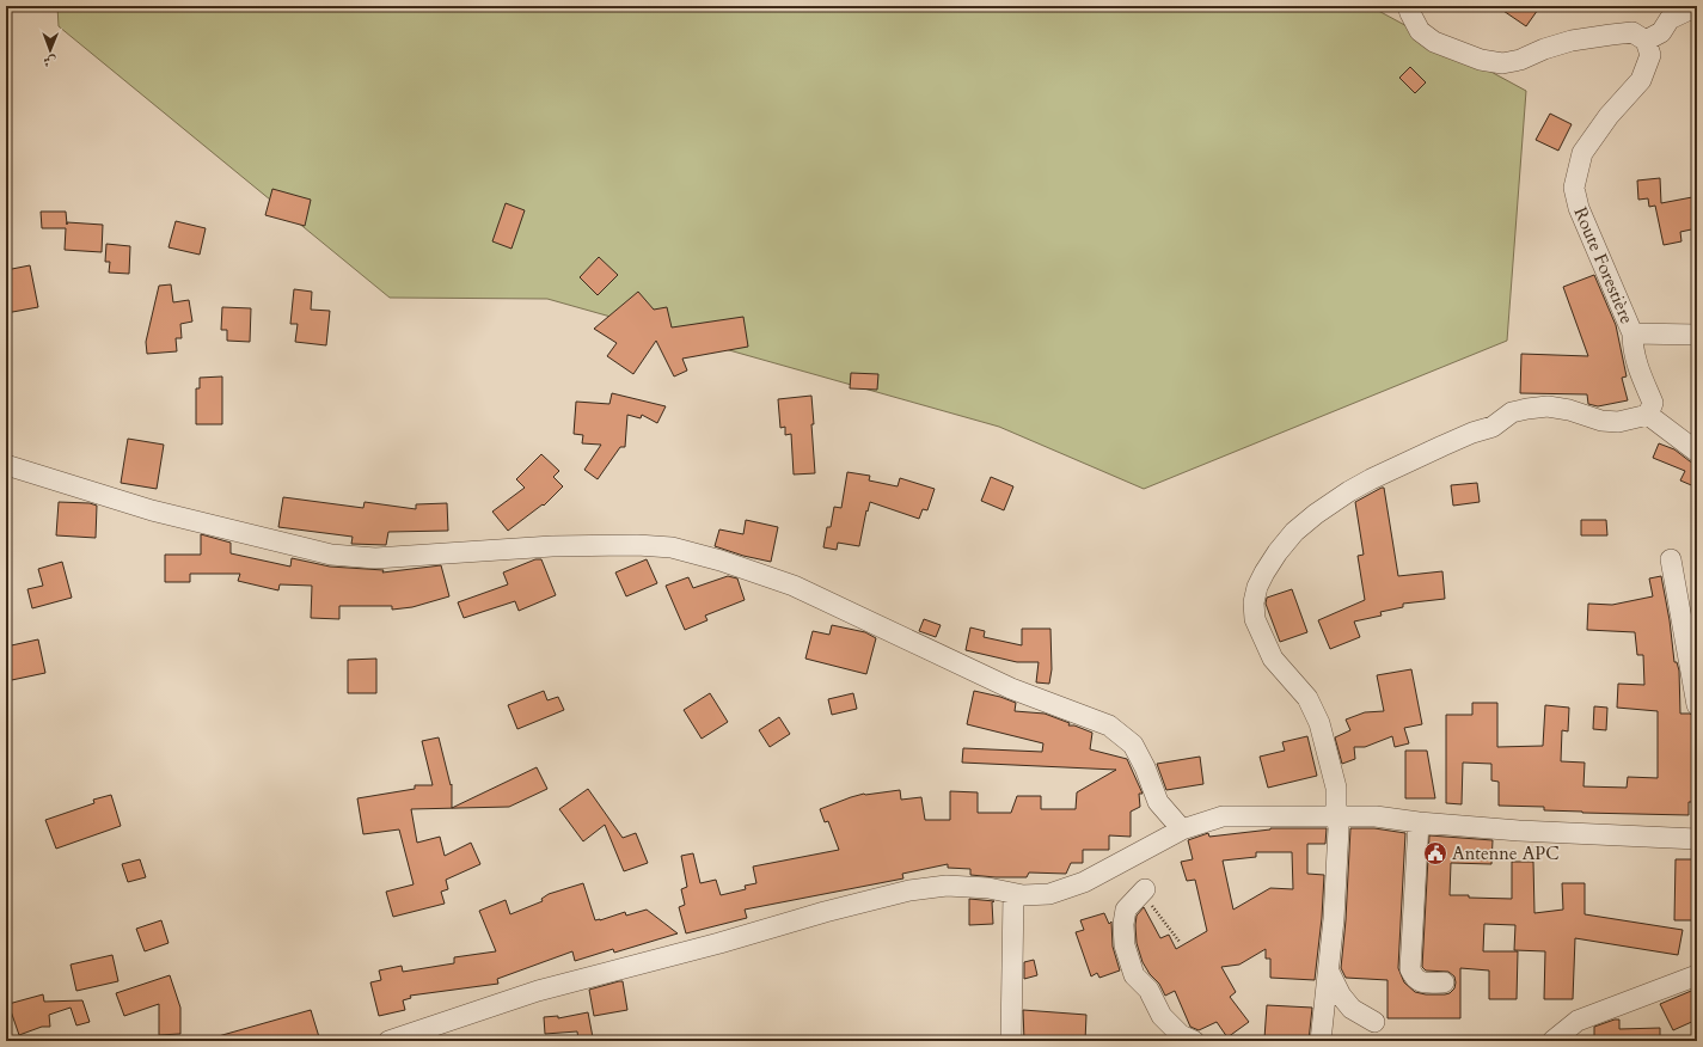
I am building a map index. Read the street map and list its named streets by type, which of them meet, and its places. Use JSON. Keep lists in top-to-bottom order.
{
  "streets": {
    "street": ["Route Forestière"]
  },
  "places": {
    "public building": ["Antenne APC"]
  },
  "north": "bottom"
}
